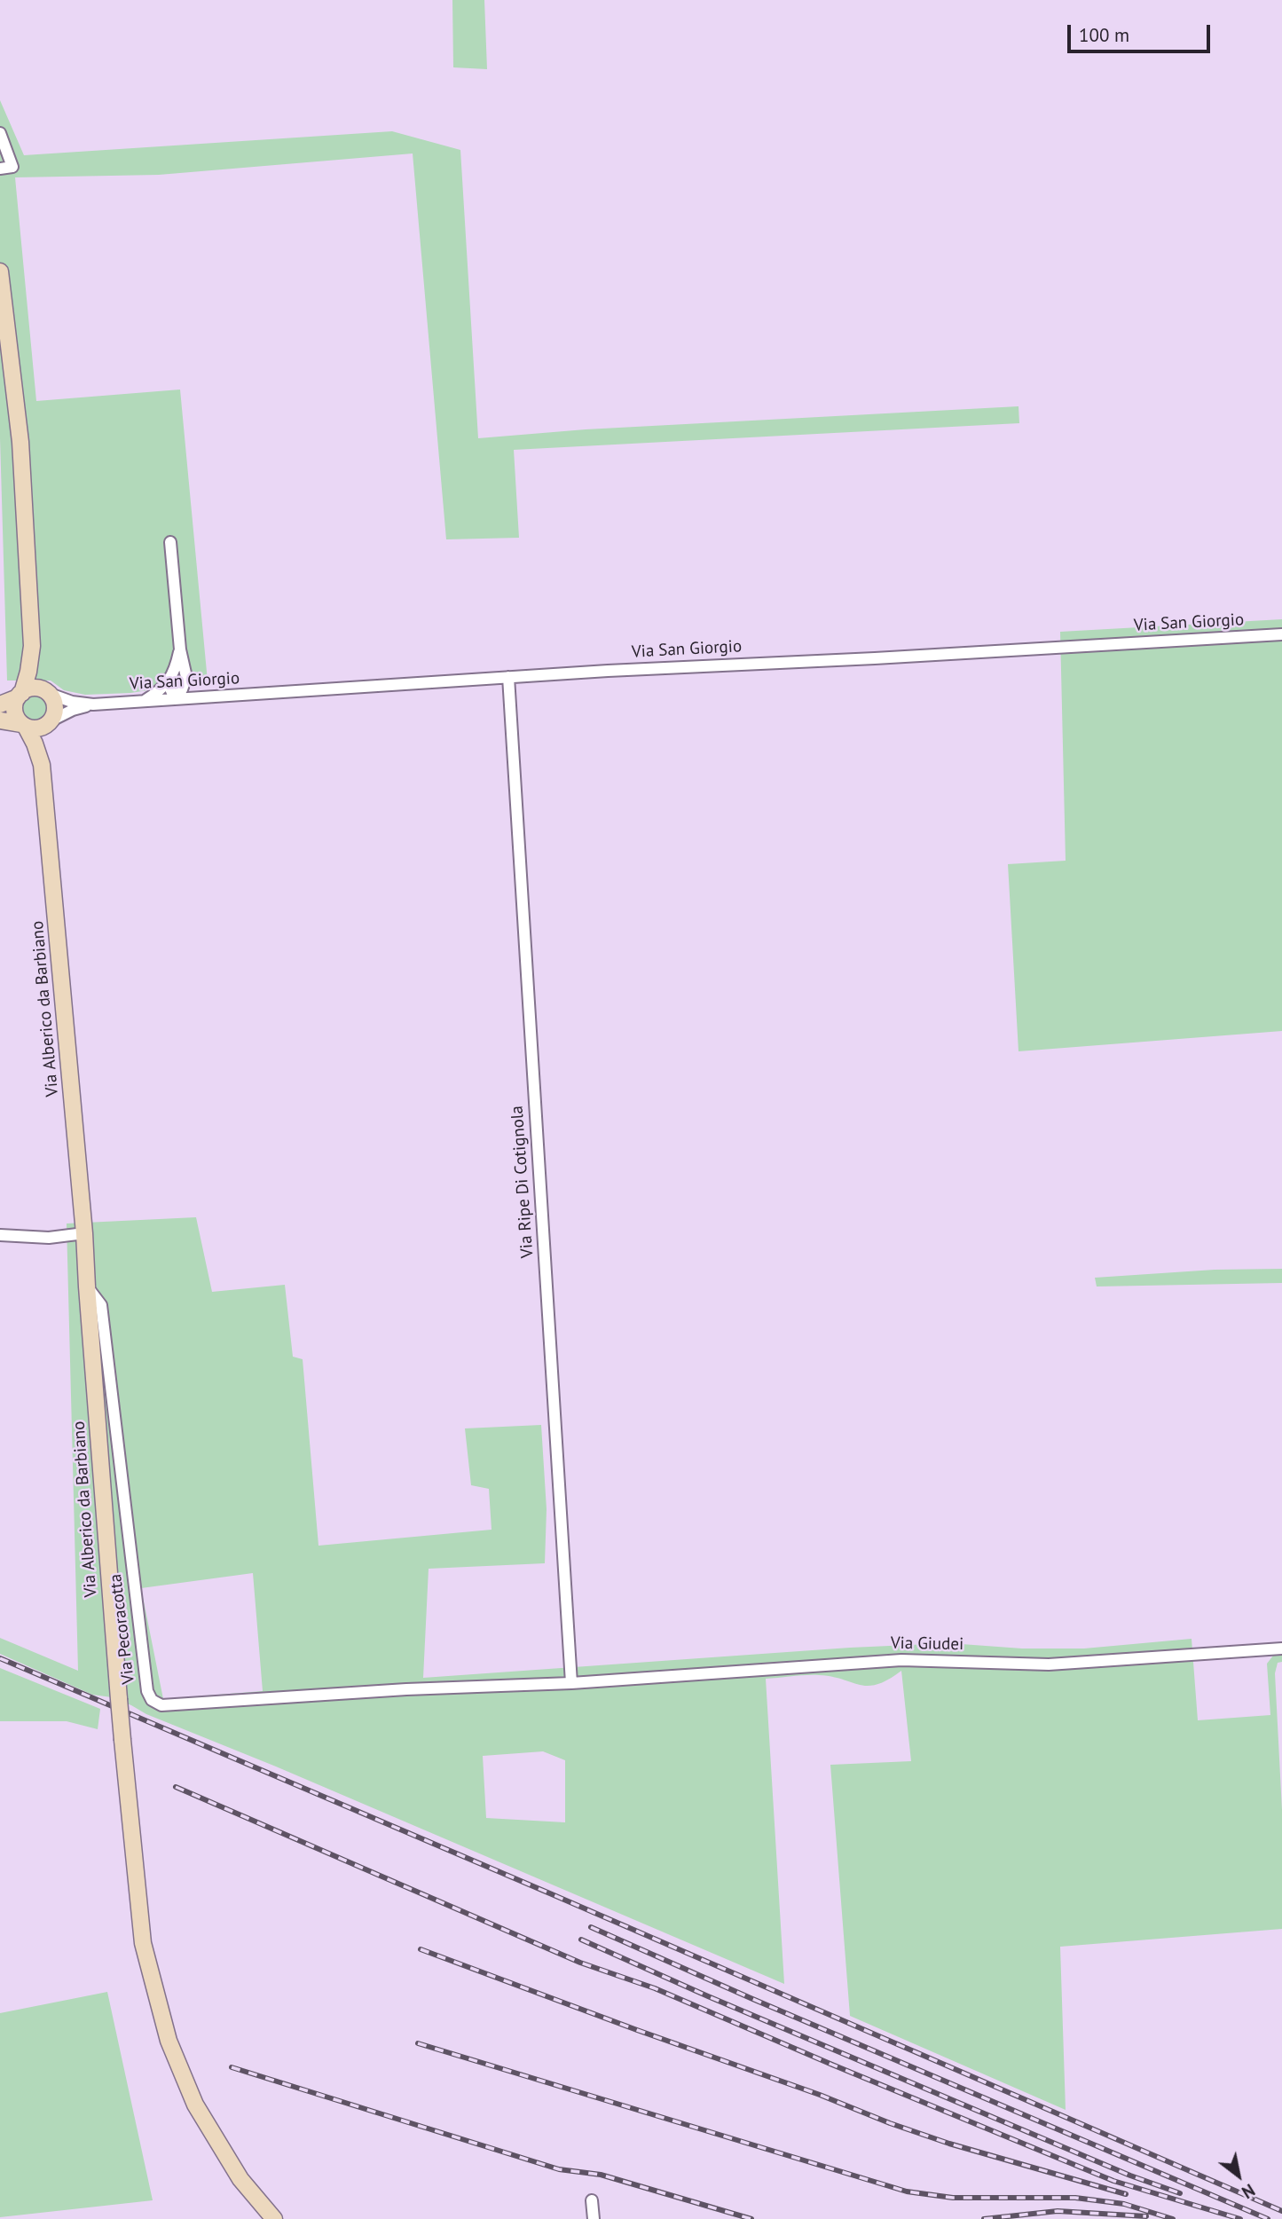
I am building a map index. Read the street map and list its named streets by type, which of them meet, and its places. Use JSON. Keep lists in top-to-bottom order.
{
  "streets": {
    "main road": ["Via Alberico da Barbiano"],
    "street": [
      "Via San Giorgio",
      "Via Ripe Di Cotignola",
      "Via Pecoracotta",
      "Via Giudei"
    ]
  },
  "crossings": [
    ["Via San Giorgio", "Via Alberico da Barbiano"],
    ["Via San Giorgio", "Via Ripe Di Cotignola"],
    ["Via Alberico da Barbiano", "Via Pecoracotta"],
    ["Via Ripe Di Cotignola", "Via Pecoracotta"],
    ["Via Ripe Di Cotignola", "Via Giudei"],
    ["Via Pecoracotta", "Via Giudei"]
  ],
  "scale_bar": "100 m",
  "north": "bottom right"
}
